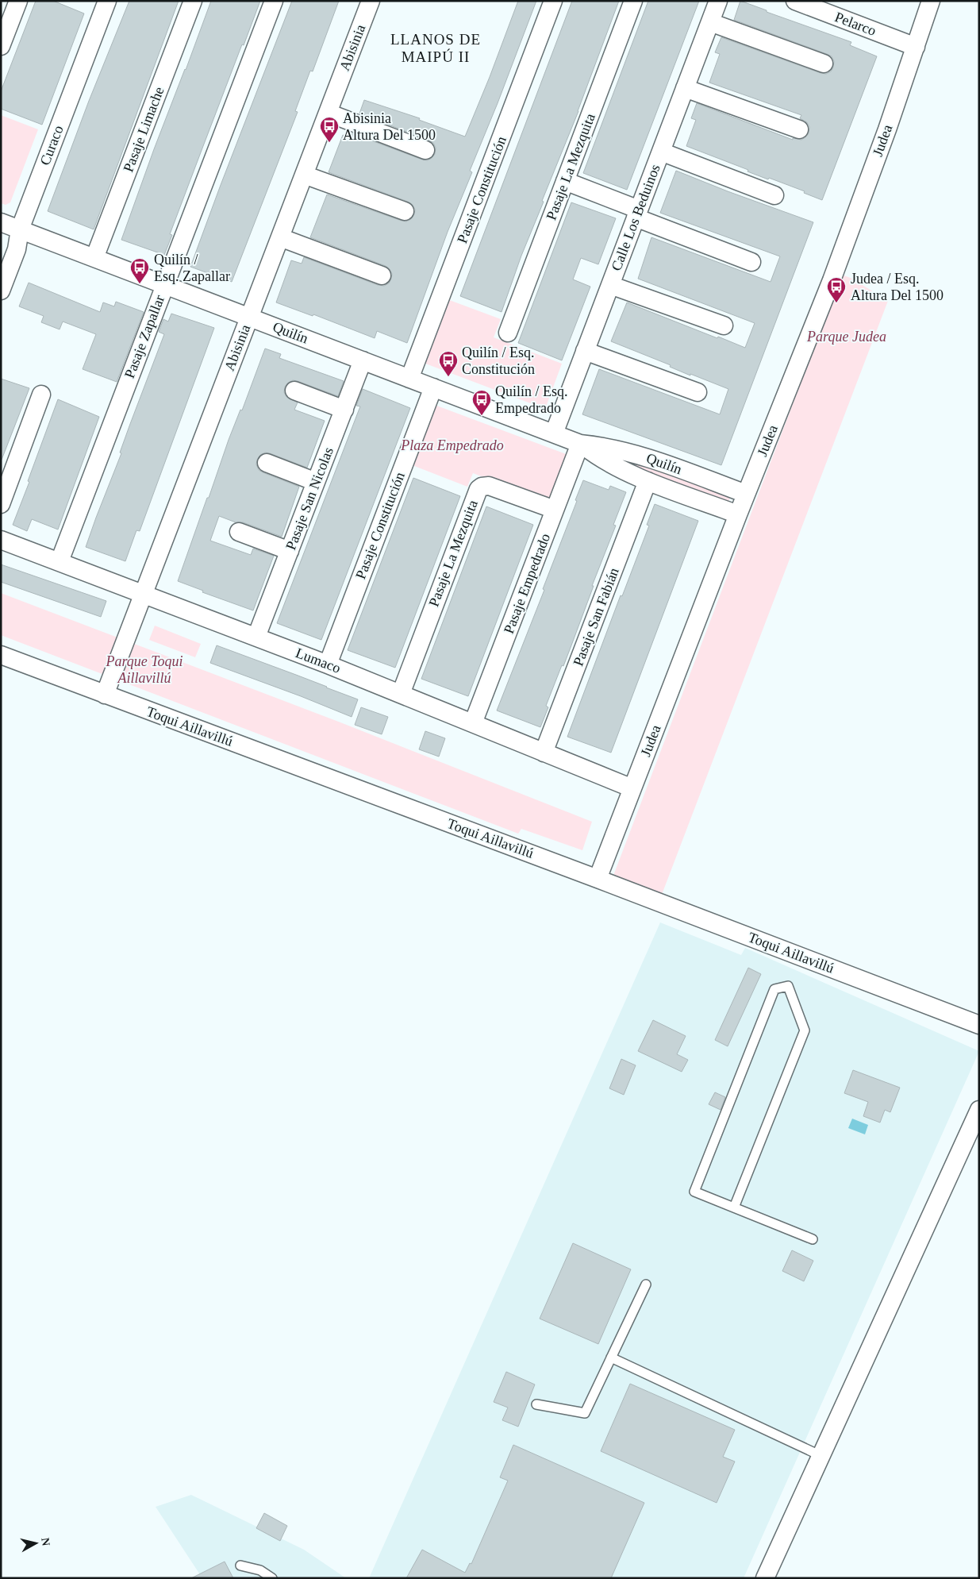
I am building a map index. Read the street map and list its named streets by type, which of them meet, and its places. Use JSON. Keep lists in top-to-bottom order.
{
  "streets": {
    "street": [
      "Pelarco",
      "Abisinia",
      "Pasaje Limache",
      "Judea",
      "Curaco",
      "Pasaje La Mezquita",
      "Pasaje Constitución",
      "Calle Los Beduinos",
      "Quilín",
      "Pasaje Zapallar",
      "Pasaje San Nicolas",
      "Pasaje Empedrado",
      "Pasaje San Fabián",
      "Lumaco",
      "Toqui Aillavillú"
    ]
  },
  "crossings": [
    ["Pelarco", "Judea"],
    ["Abisinia", "Quilín"],
    ["Abisinia", "Lumaco"],
    ["Abisinia", "Toqui Aillavillú"],
    ["Pasaje Limache", "Quilín"],
    ["Judea", "Quilín"],
    ["Judea", "Lumaco"],
    ["Judea", "Toqui Aillavillú"],
    ["Curaco", "Quilín"],
    ["Pasaje La Mezquita", "Pasaje Empedrado"],
    ["Pasaje La Mezquita", "Lumaco"],
    ["Pasaje Constitución", "Quilín"],
    ["Pasaje Constitución", "Lumaco"],
    ["Calle Los Beduinos", "Quilín"],
    ["Quilín", "Pasaje Zapallar"],
    ["Quilín", "Pasaje San Nicolas"],
    ["Quilín", "Pasaje Empedrado"],
    ["Quilín", "Pasaje San Fabián"],
    ["Pasaje Zapallar", "Lumaco"],
    ["Pasaje San Nicolas", "Lumaco"],
    ["Pasaje Empedrado", "Lumaco"],
    ["Pasaje San Fabián", "Lumaco"]
  ],
  "districts": ["LLANOS DE MAIPÚ II"],
  "parks": ["Parque Judea", "Plaza Empedrado", "Parque Toqui Aillavillú"],
  "places": {
    "bus stop": [
      "Abisinia Altura Del 1500",
      "Quilín / Esq. Zapallar",
      "Judea / Esq. Altura Del 1500",
      "Quilín / Esq. Constitución",
      "Quilín / Esq. Empedrado"
    ]
  },
  "north": "right"
}
